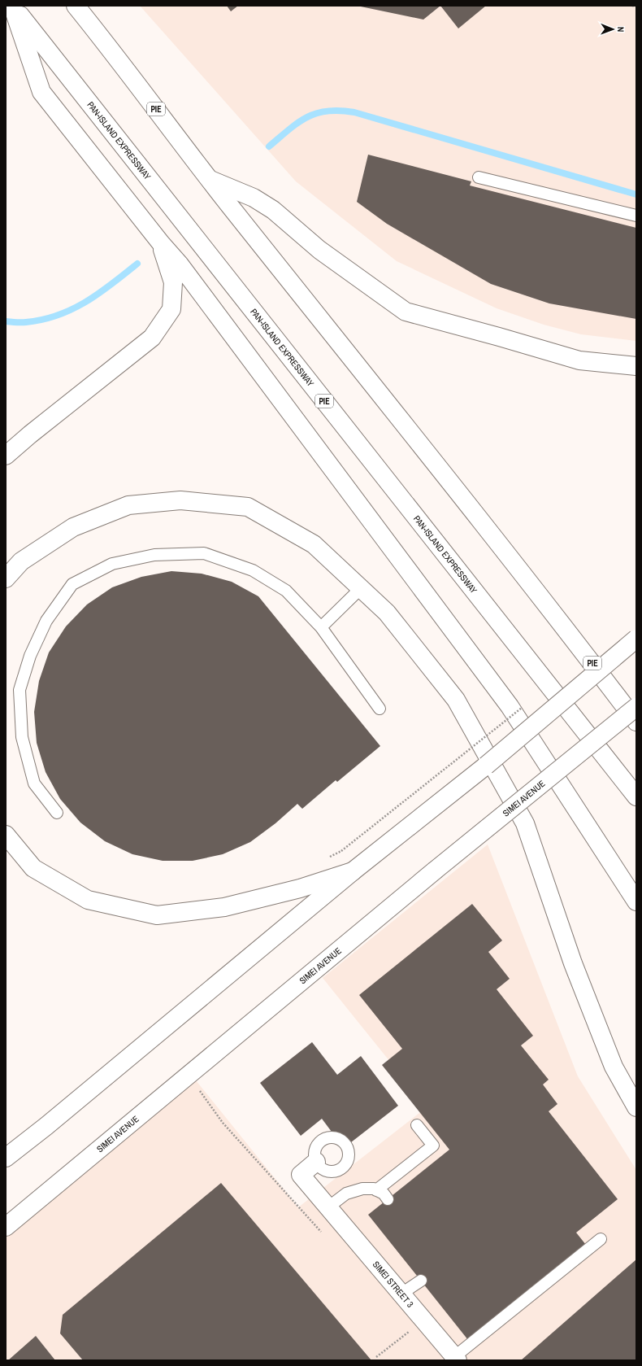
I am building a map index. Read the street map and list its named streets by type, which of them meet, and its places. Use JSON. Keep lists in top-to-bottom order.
{
  "streets": {
    "main road": [
      "PIE",
      "PAN-ISLAND EXPRESSWAY",
      "SIMEI AVENUE",
      "SIMEI STREET 3"
    ]
  },
  "north": "right"
}
